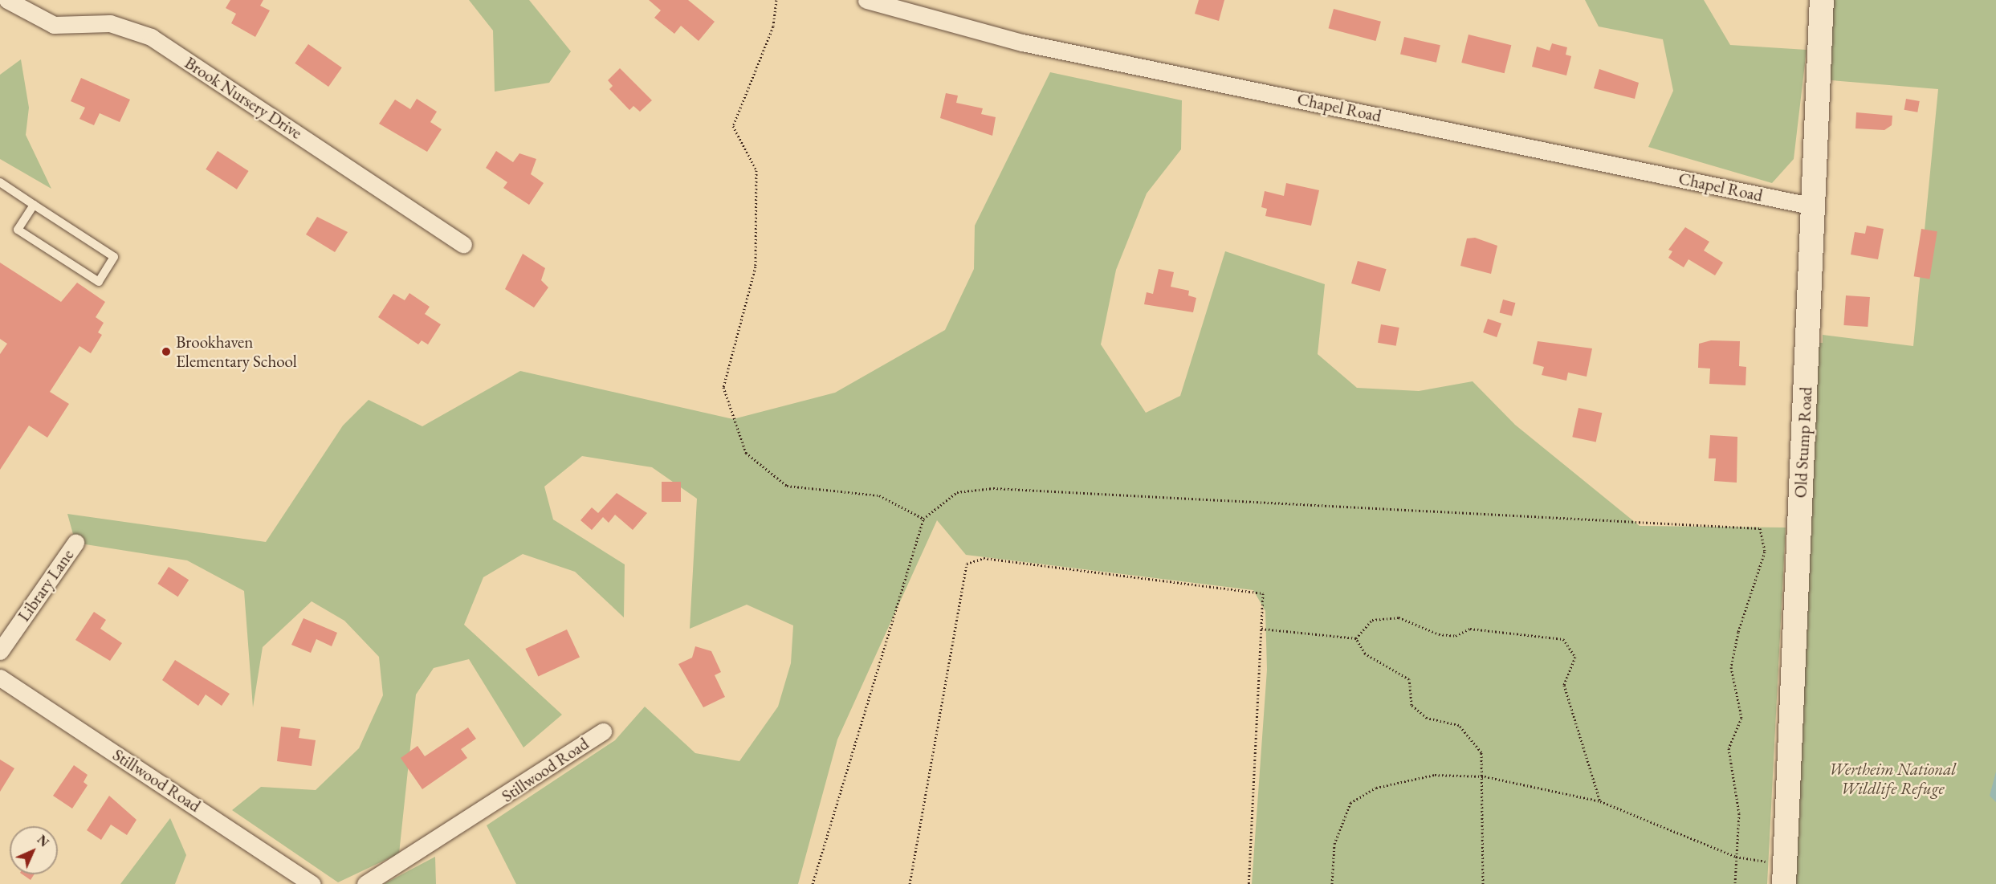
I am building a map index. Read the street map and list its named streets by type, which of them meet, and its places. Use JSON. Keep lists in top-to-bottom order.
{
  "streets": {
    "street": [
      "Brook Nursery Drive",
      "Chapel Road",
      "Old Stump Road",
      "Library Lane",
      "Stillwood Road"
    ]
  },
  "crossings": [
    ["Chapel Road", "Old Stump Road"]
  ],
  "parks": ["Wertheim National Wildlife Refuge"],
  "places": ["Brookhaven Elementary School"],
  "north": "top right"
}
